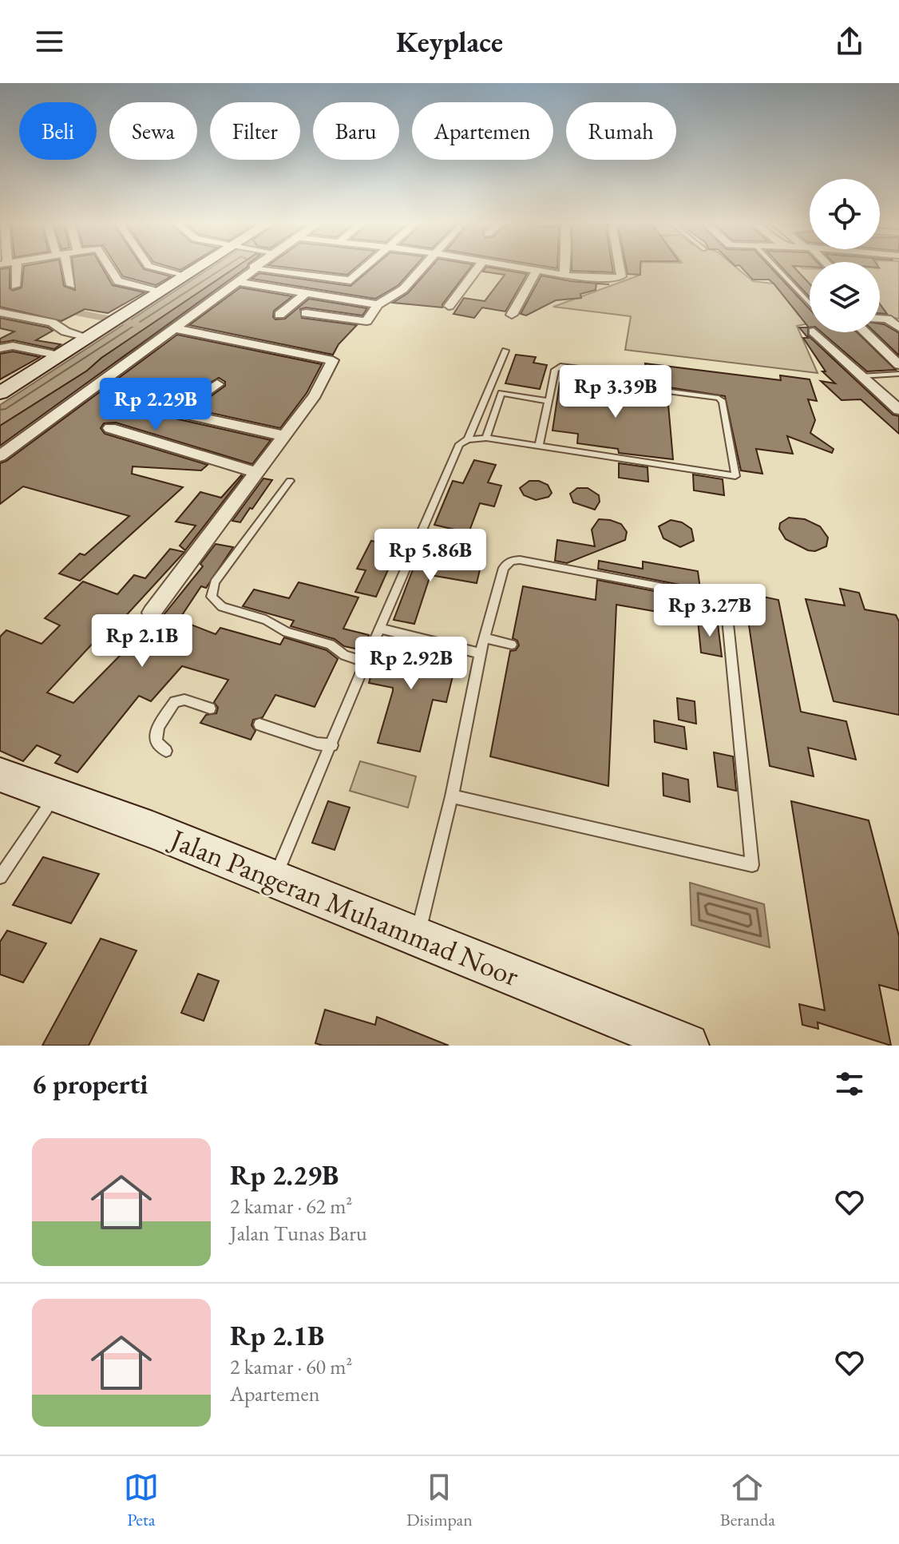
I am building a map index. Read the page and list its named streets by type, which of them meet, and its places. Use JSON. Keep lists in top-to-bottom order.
{
  "streets": {
    "main road": ["Jalan Pangeran Muhammad Noor"]
  },
  "page": {
    "header": "Keyplace",
    "chip": [
      "Beli",
      "Sewa",
      "Filter",
      "Baru",
      "Apartemen",
      "Rumah"
    ],
    "price": [
      "Rp 3.39B",
      "Rp 2.29B",
      "Rp 5.86B",
      "Rp 3.27B",
      "Rp 2.1B",
      "Rp 2.92B"
    ],
    "heading": "6 properti",
    "list": [
      {
        "name": "Rp 2.29B",
        "note": "2 kamar · 62 m² · Jalan Tunas Baru"
      },
      {
        "name": "Rp 2.1B",
        "note": "2 kamar · 60 m² · Apartemen"
      }
    ],
    "tabs": ["Peta", "Disimpan", "Beranda"]
  }
}
